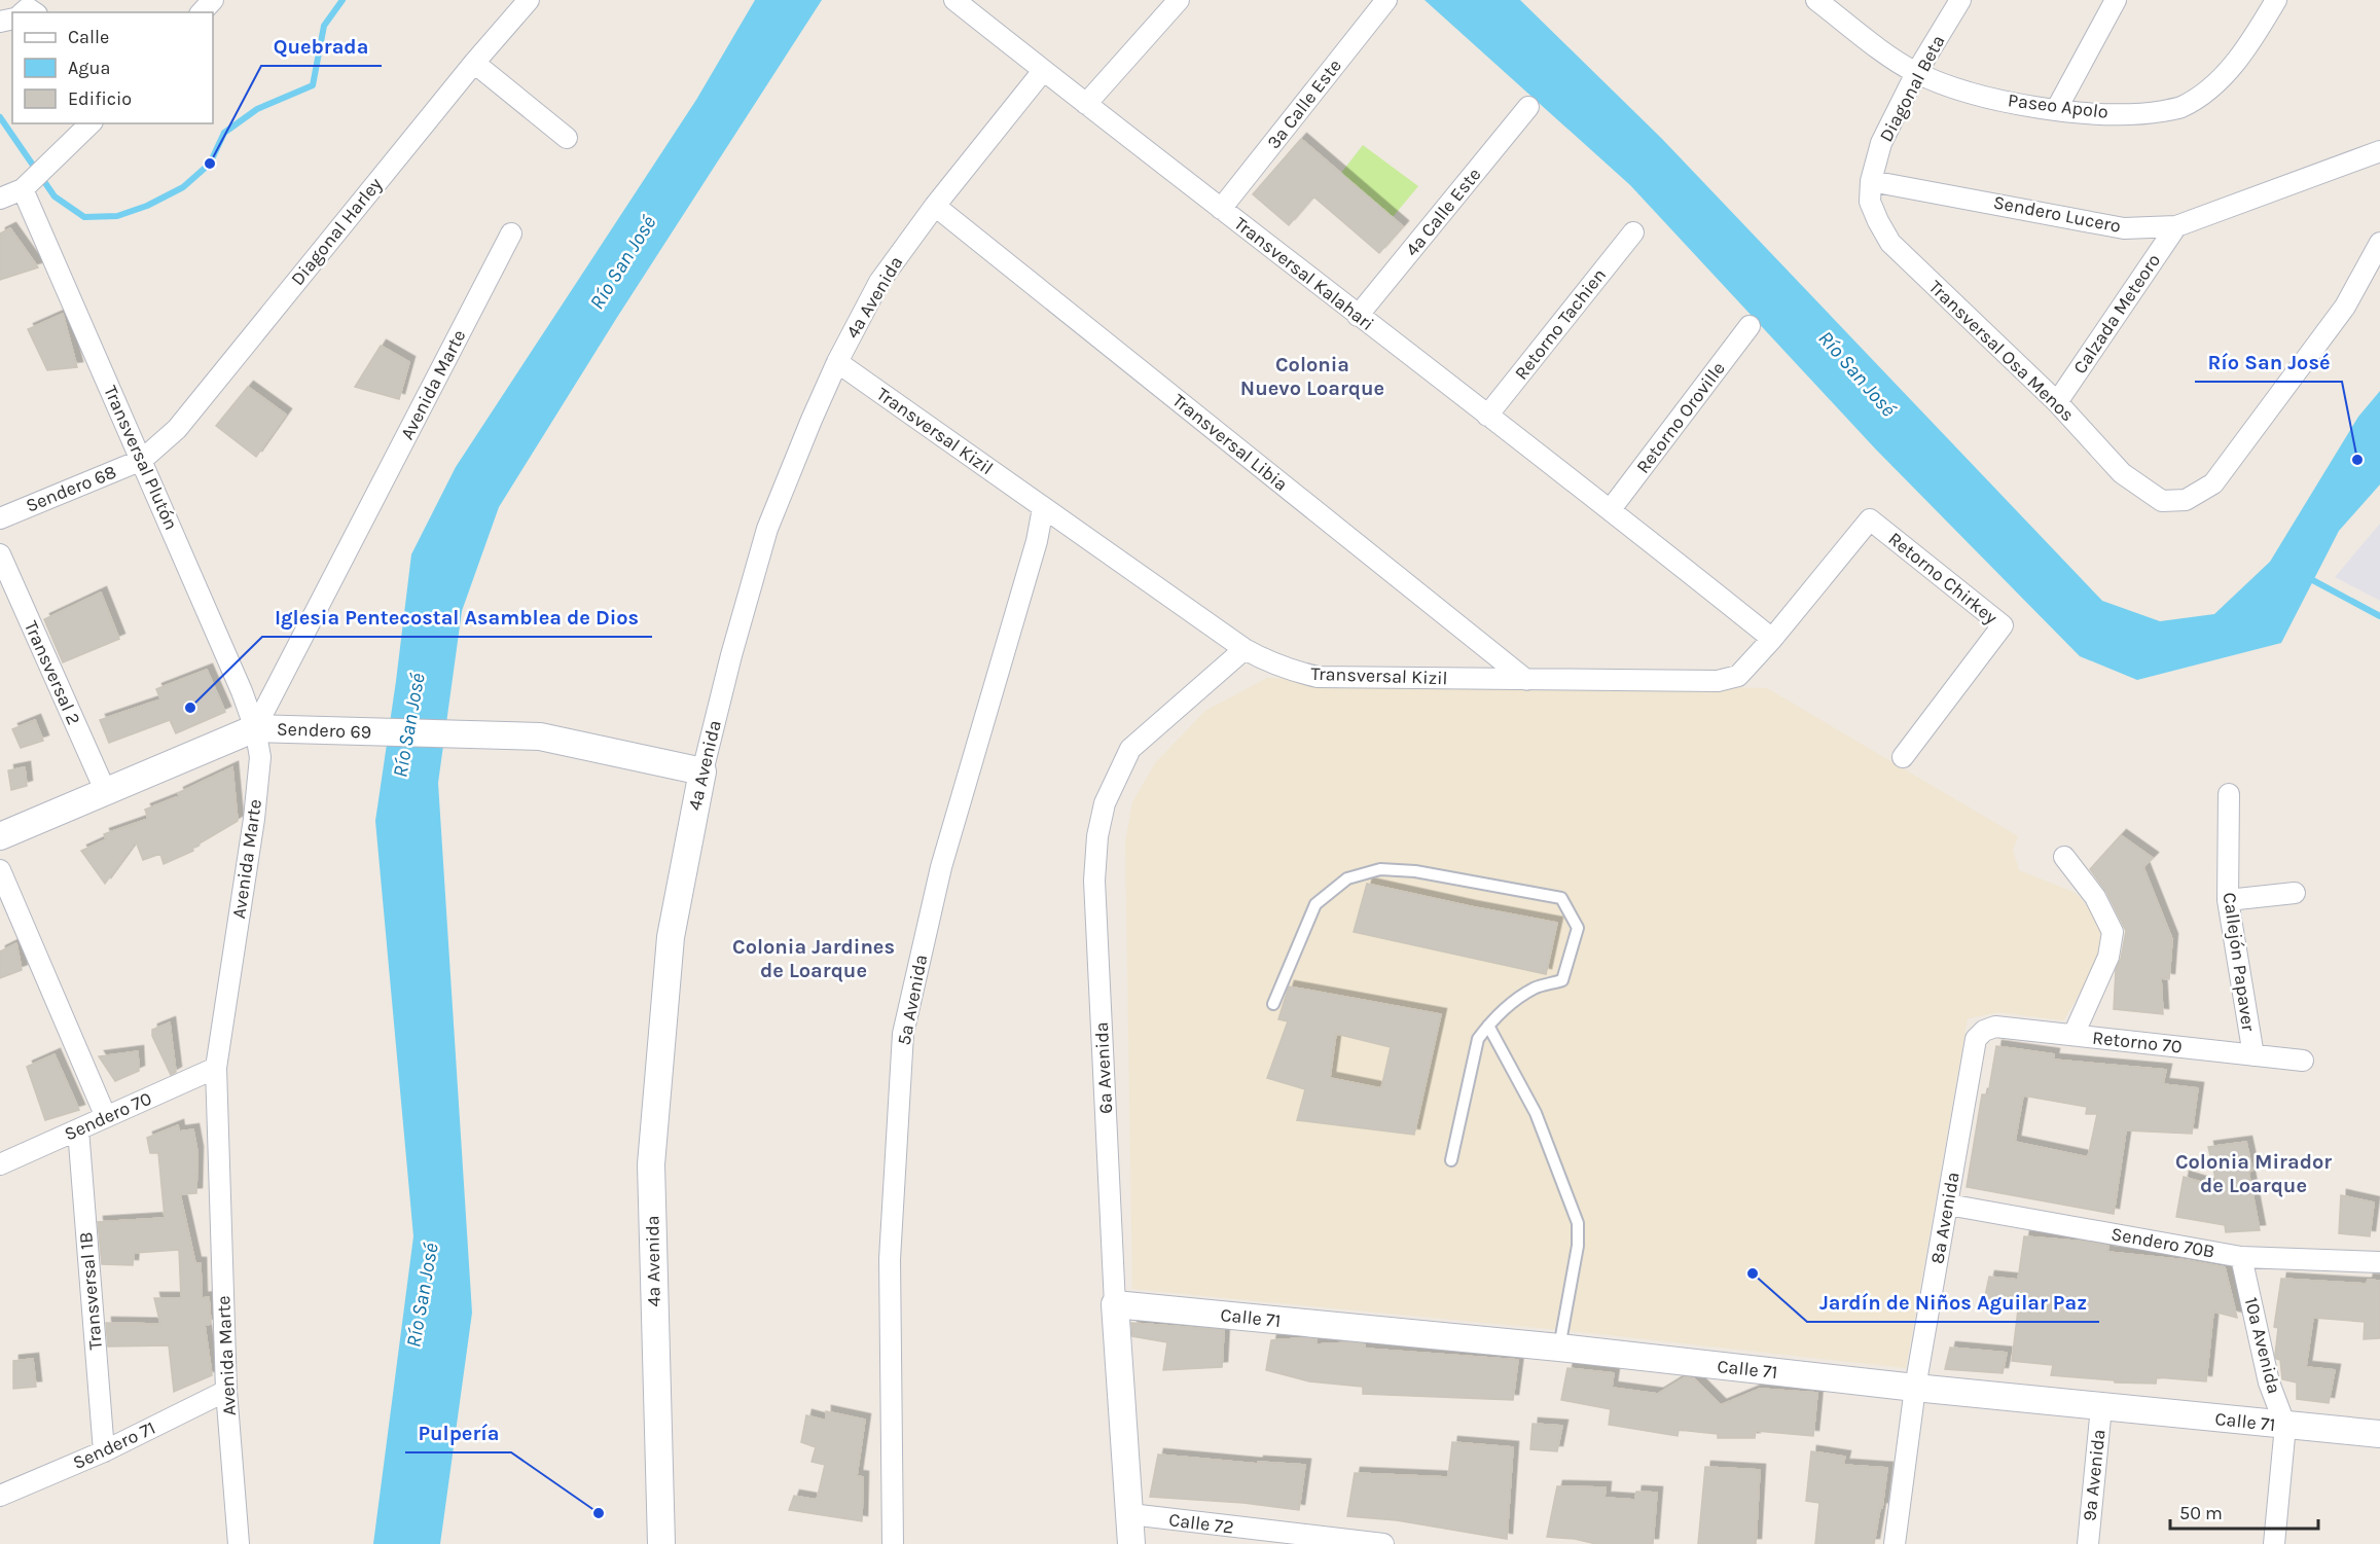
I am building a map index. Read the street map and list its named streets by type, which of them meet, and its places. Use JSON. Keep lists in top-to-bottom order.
{
  "streets": {
    "street": [
      "Diagonal Beta",
      "3a Calle Este",
      "Paseo Apolo",
      "4a Calle Este",
      "Sendero Lucero",
      "Diagonal Harley",
      "Transversal Kalahari",
      "4a Avenida",
      "Calzada Meteoro",
      "Retorno Tachien",
      "Transversal Osa Menos",
      "Avenida Marte",
      "Retorno Oroville",
      "Transversal Kizil",
      "Transversal Libia",
      "Transversal Plutón",
      "Sendero 68",
      "Retorno Chirkey",
      "Transversal 2",
      "Sendero 69",
      "Callejón Papaver",
      "5a Avenida",
      "Retorno 70",
      "6a Avenida",
      "Sendero 70",
      "8a Avenida",
      "Sendero 70B",
      "Transversal 1B",
      "Calle 71",
      "10a Avenida",
      "Sendero 71",
      "9a Avenida",
      "Calle 72"
    ]
  },
  "crossings": [
    ["Diagonal Beta", "Paseo Apolo"],
    ["Diagonal Beta", "Sendero Lucero"],
    ["Diagonal Beta", "Transversal Osa Menos"],
    ["3a Calle Este", "Transversal Kalahari"],
    ["4a Calle Este", "Transversal Kalahari"],
    ["Sendero Lucero", "Calzada Meteoro"],
    ["Sendero Lucero", "Transversal Osa Menos"],
    ["Diagonal Harley", "Transversal Plutón"],
    ["Diagonal Harley", "Sendero 68"],
    ["Transversal Kalahari", "4a Avenida"],
    ["Transversal Kalahari", "Retorno Tachien"],
    ["Transversal Kalahari", "Retorno Oroville"],
    ["Transversal Kalahari", "Transversal Kizil"],
    ["4a Avenida", "Transversal Kizil"],
    ["4a Avenida", "Transversal Libia"],
    ["4a Avenida", "Sendero 69"],
    ["Calzada Meteoro", "Transversal Osa Menos"],
    ["Avenida Marte", "Transversal Plutón"],
    ["Avenida Marte", "Sendero 69"],
    ["Avenida Marte", "Sendero 70"],
    ["Avenida Marte", "Sendero 71"],
    ["Transversal Kizil", "Transversal Libia"],
    ["Transversal Kizil", "Retorno Chirkey"],
    ["Transversal Kizil", "5a Avenida"],
    ["Transversal Kizil", "6a Avenida"],
    ["Transversal Plutón", "Sendero 68"],
    ["Transversal Plutón", "Sendero 69"],
    ["Transversal 2", "Sendero 69"],
    ["Callejón Papaver", "Retorno 70"],
    ["Retorno 70", "8a Avenida"],
    ["6a Avenida", "Calle 71"],
    ["6a Avenida", "Calle 72"],
    ["Sendero 70", "Transversal 1B"],
    ["8a Avenida", "Sendero 70B"],
    ["8a Avenida", "Calle 71"],
    ["Sendero 70B", "10a Avenida"],
    ["Transversal 1B", "Sendero 71"],
    ["Calle 71", "10a Avenida"],
    ["Calle 71", "9a Avenida"]
  ],
  "districts": ["Colonia Nuevo Loarque", "Colonia Jardines de Loarque", "Colonia Mirador de Loarque"],
  "water": ["Río San José"],
  "places": [
    "Quebrada",
    "Río San José",
    "Iglesia Pentecostal Asamblea de Dios",
    "Jardín de Niños Aguilar Paz",
    "Pulpería"
  ],
  "legend": ["Calle", "Agua", "Edificio"],
  "scale_bar": "50 m"
}
